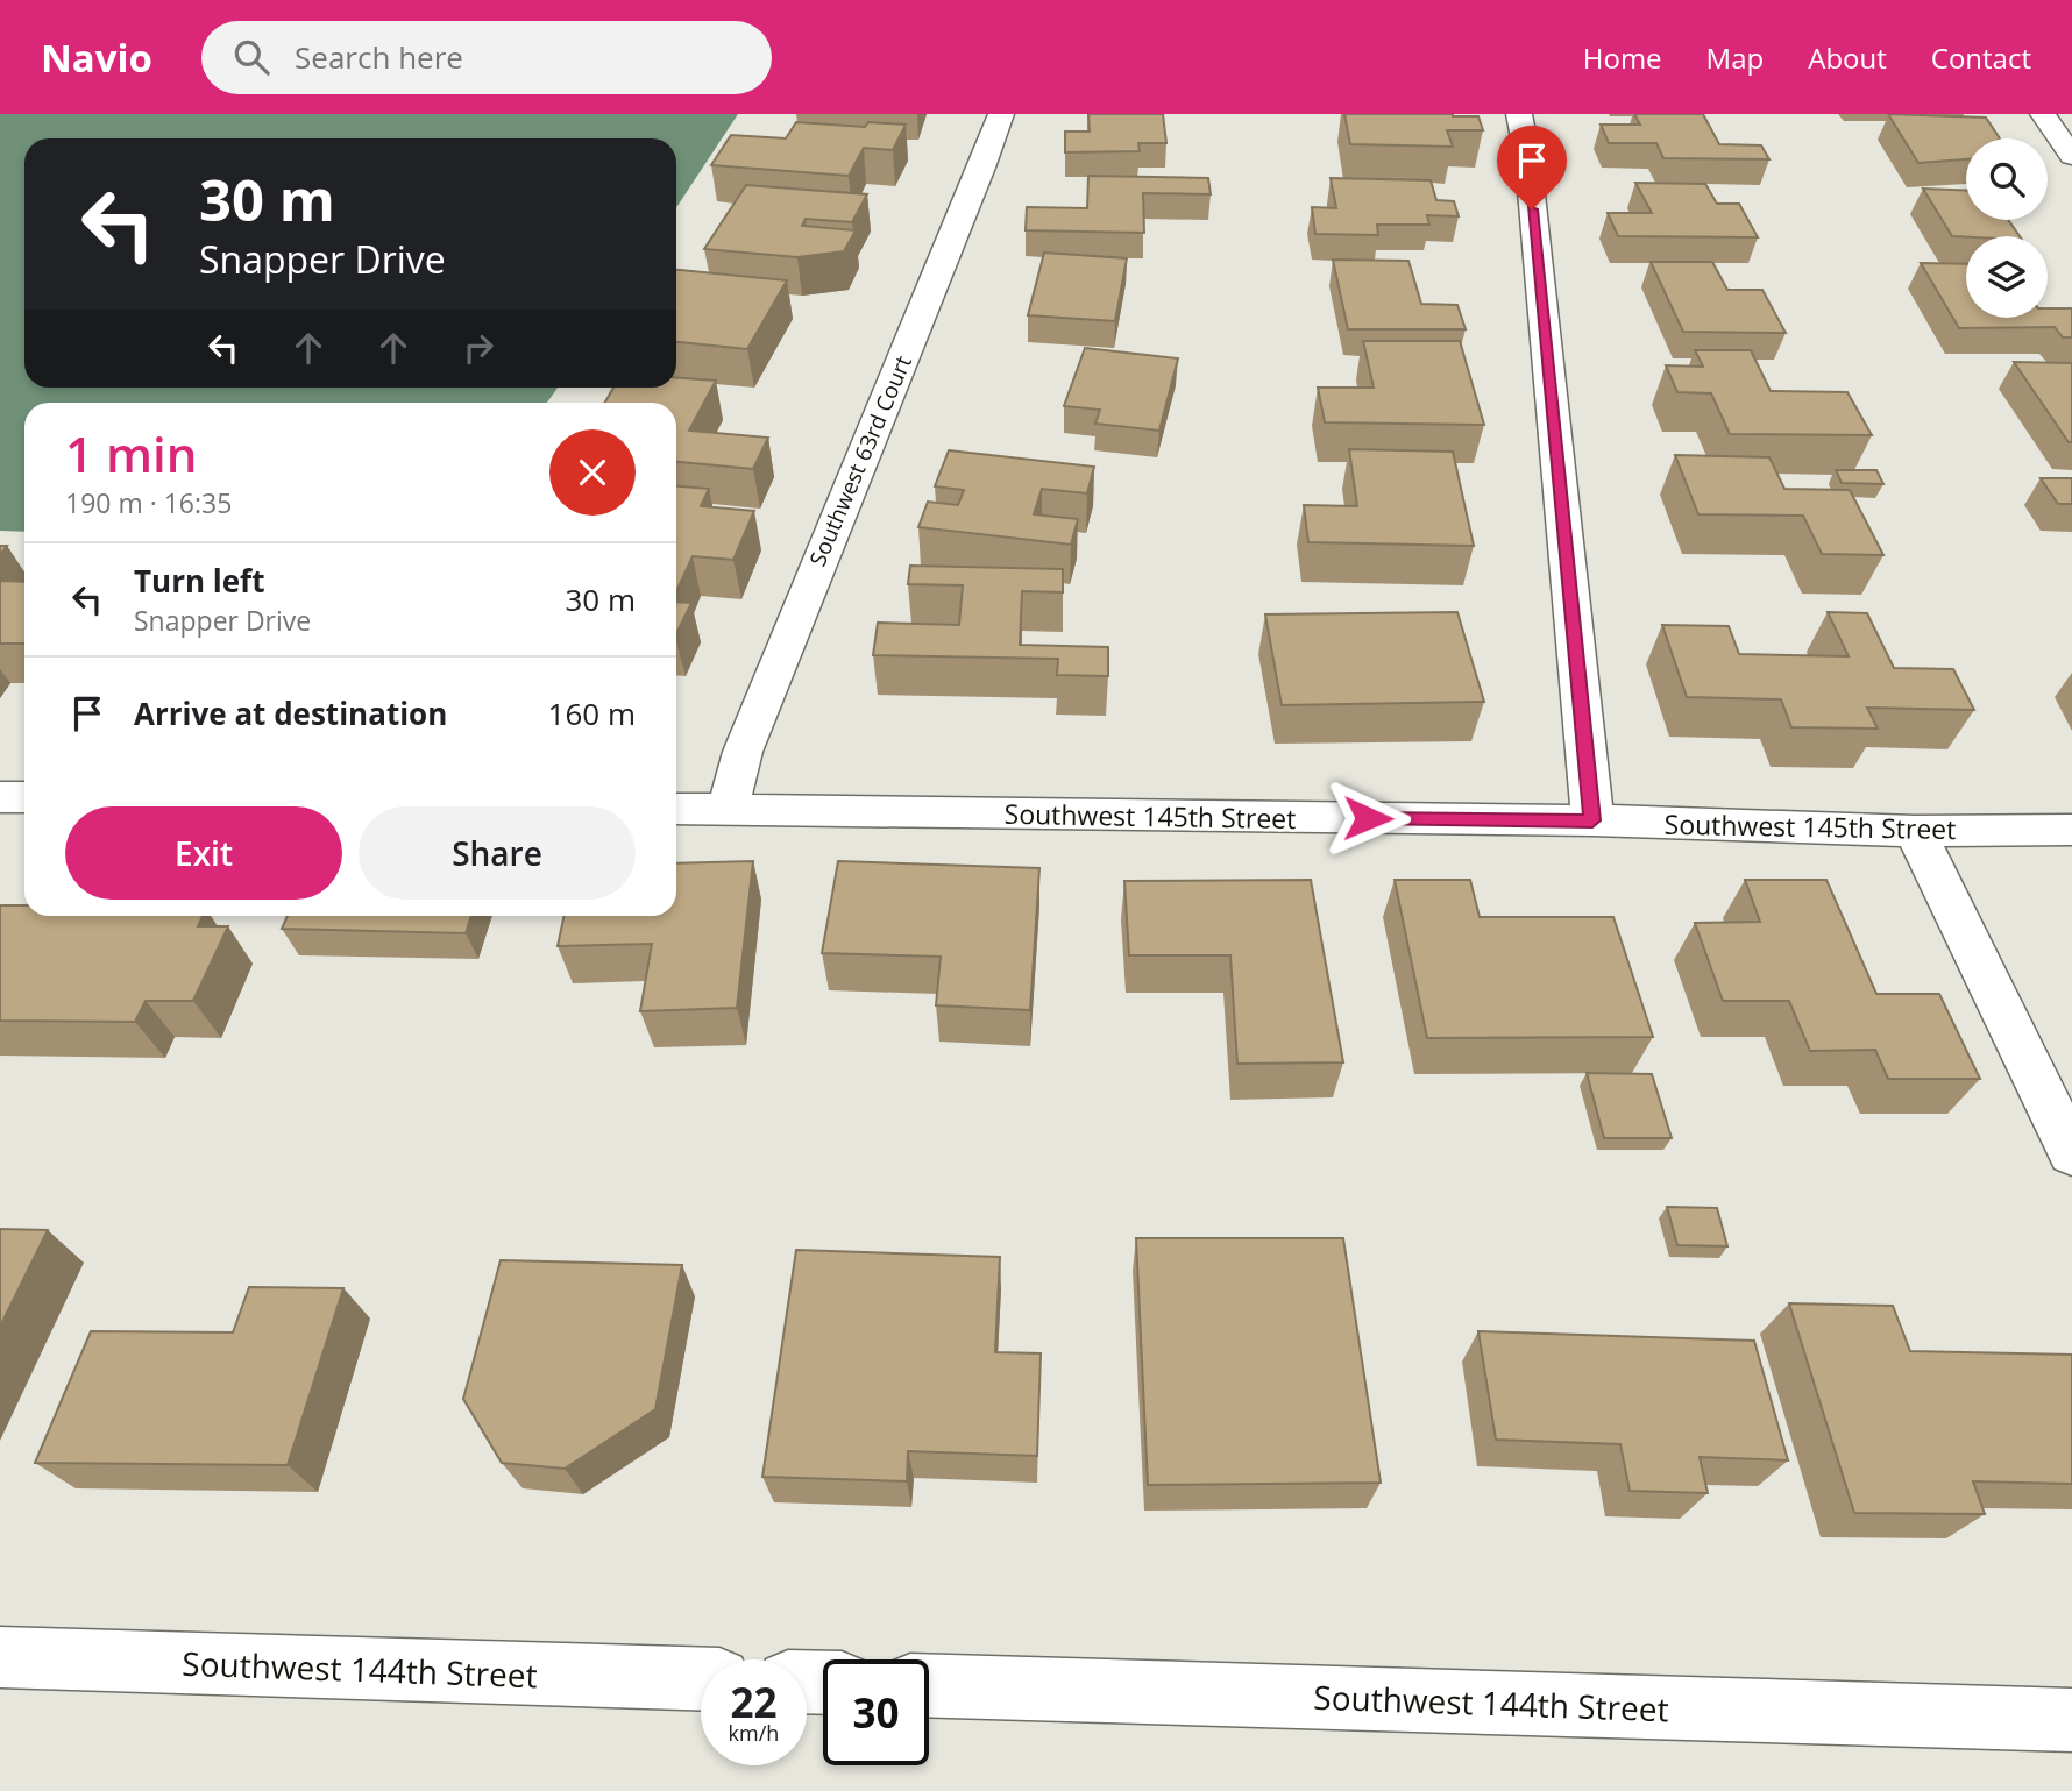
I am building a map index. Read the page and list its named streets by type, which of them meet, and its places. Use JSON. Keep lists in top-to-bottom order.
{
  "streets": {
    "street": ["Southwest 63rd Court", "Southwest 145th Street", "Southwest 144th Street"]
  },
  "crossings": [
    ["Southwest 63rd Court", "Southwest 145th Street"]
  ],
  "page": {
    "header": "Navio",
    "search": "Search here",
    "nav": [
      "Home",
      "Map",
      "About",
      "Contact"
    ],
    "turn": ["30 m", "Snapper Drive"],
    "heading": ["1 min", "190 m · 16:35"],
    "list": [
      {
        "name": "Turn left",
        "note": "Snapper Drive",
        "value": "30 m"
      },
      {
        "name": "Arrive at destination",
        "value": "160 m"
      }
    ],
    "buttons": ["Exit", "Share"],
    "speed": "22 km/h",
    "limit": "30"
  }
}
